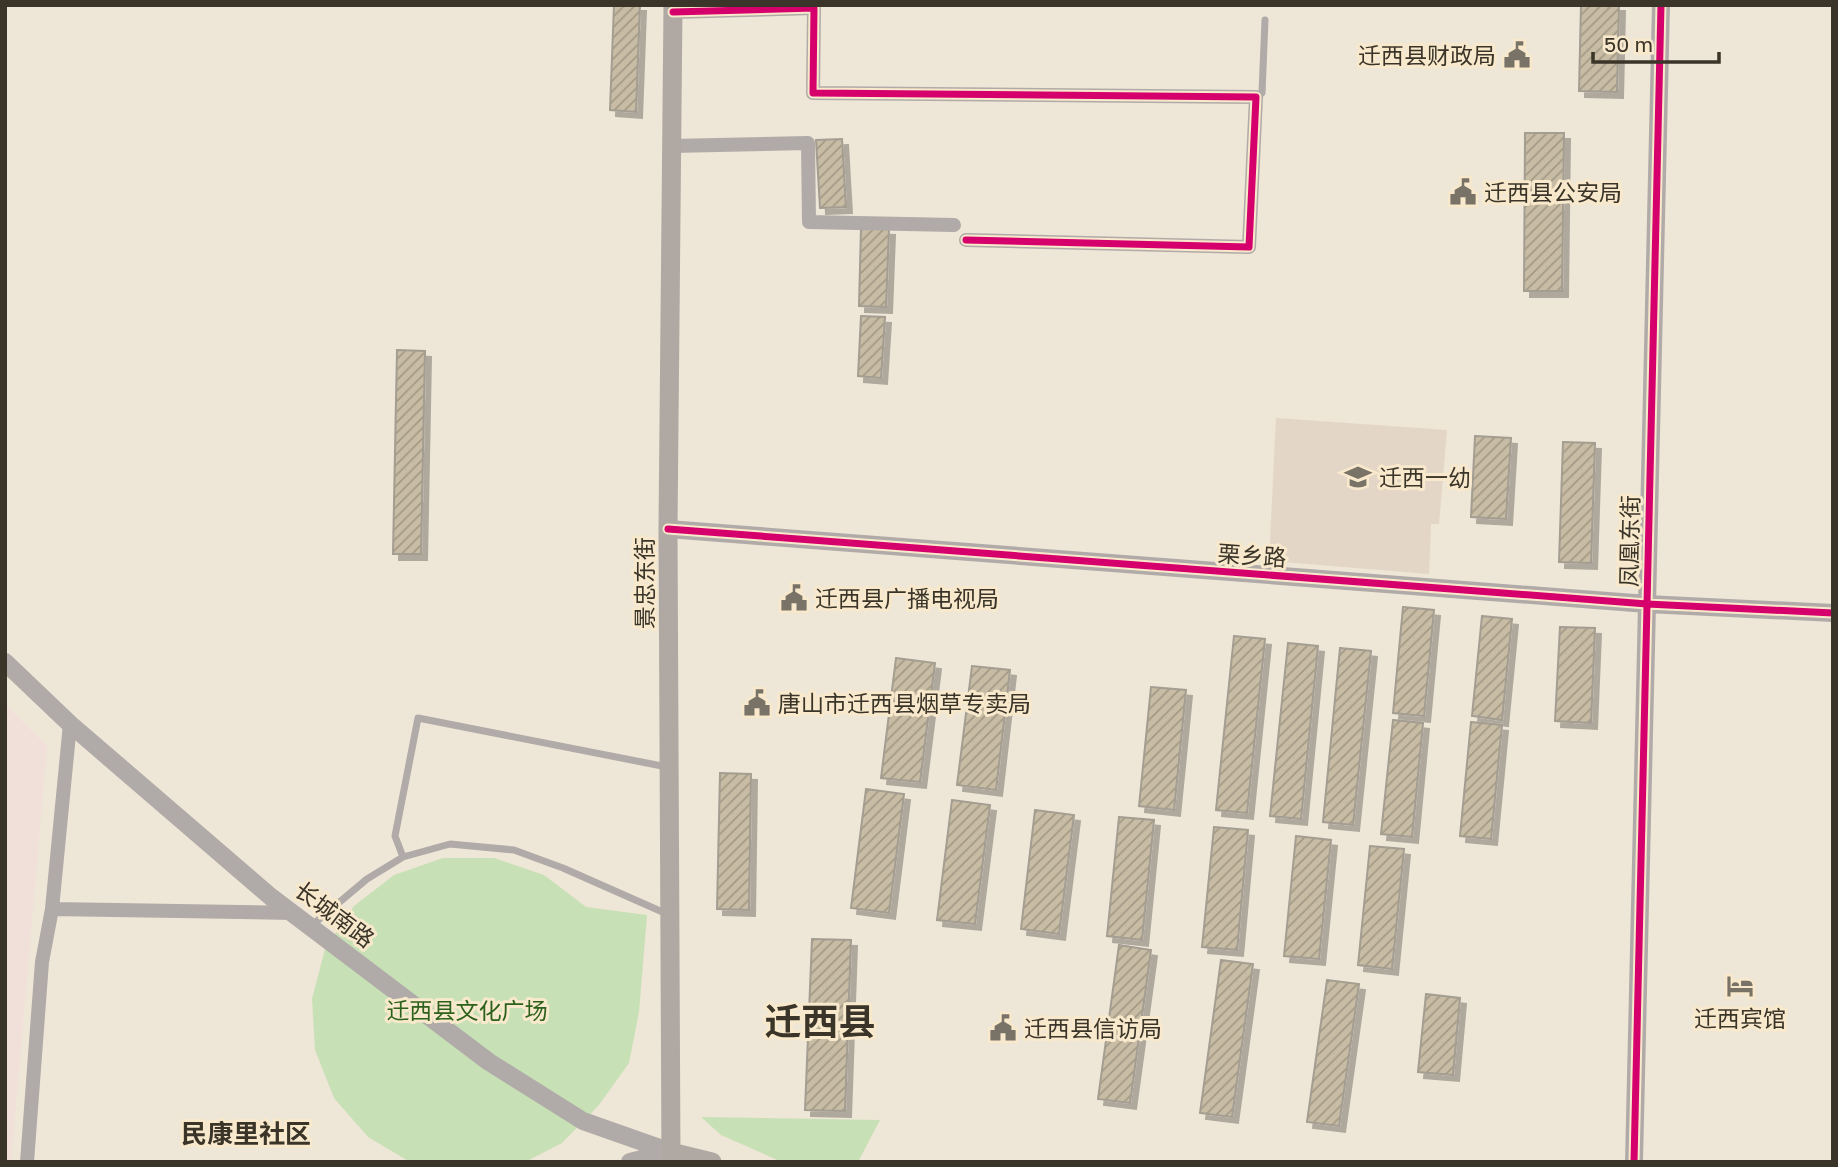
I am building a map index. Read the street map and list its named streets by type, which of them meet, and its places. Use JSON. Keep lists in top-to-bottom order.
{
  "streets": {
    "main road": ["景忠东街"],
    "street": ["凤凰东街", "栗乡路", "长城南路"]
  },
  "crossings": [
    ["凤凰东街", "栗乡路"],
    ["栗乡路", "景忠东街"],
    ["景忠东街", "长城南路"]
  ],
  "districts": ["迁西县", "民康里社区"],
  "parks": ["迁西县文化广场"],
  "places": {
    "public building": [
      "迁西县财政局",
      "迁西县公安局",
      "迁西县广播电视局",
      "唐山市迁西县烟草专卖局",
      "迁西县信访局"
    ],
    "school or university": ["迁西一幼"],
    "hotel": ["迁西宾馆"]
  },
  "scale_bar": "50 m"
}
